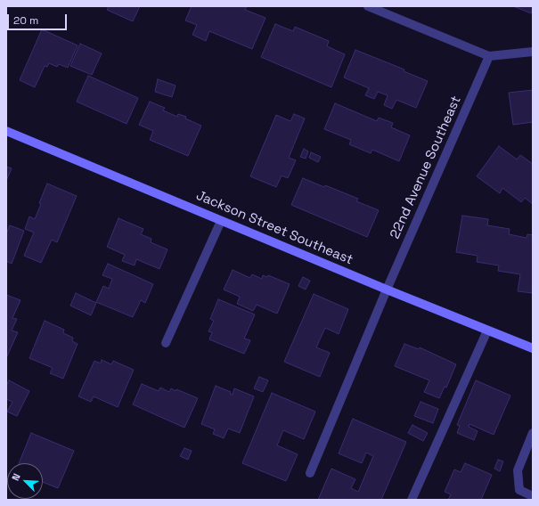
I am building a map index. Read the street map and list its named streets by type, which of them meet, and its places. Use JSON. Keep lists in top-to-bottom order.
{
  "streets": {
    "street": ["22nd Avenue Southeast", "Jackson Street Southeast"]
  },
  "crossings": [
    ["22nd Avenue Southeast", "Jackson Street Southeast"]
  ],
  "scale_bar": "20 m",
  "north": "top left"
}
